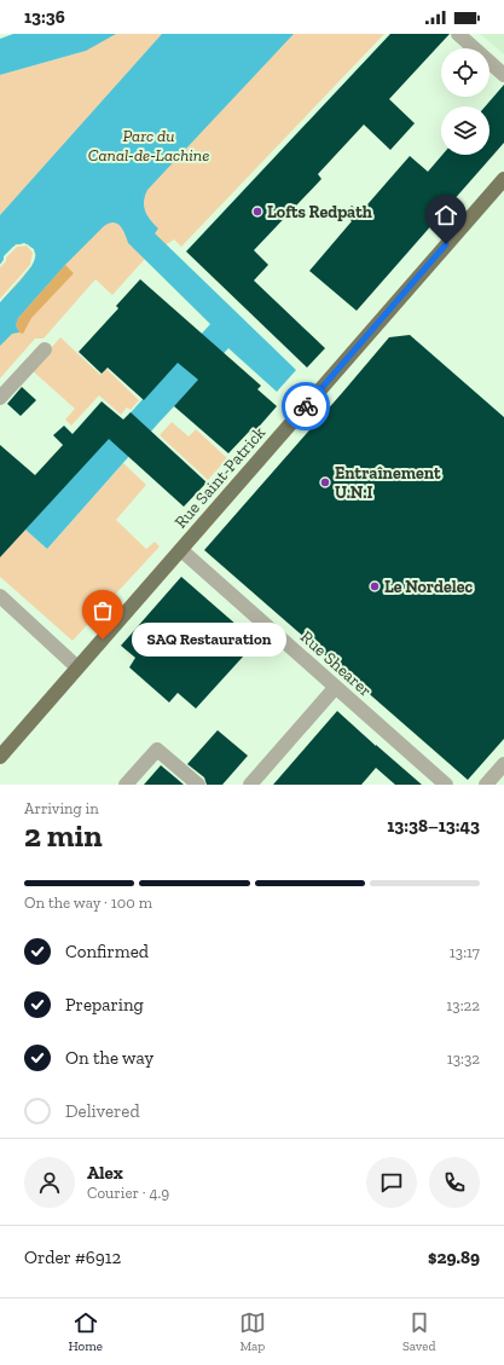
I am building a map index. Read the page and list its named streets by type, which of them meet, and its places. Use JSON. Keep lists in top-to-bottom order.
{
  "streets": {
    "main road": ["Rue Saint-Patrick"],
    "street": ["Rue Shearer"]
  },
  "crossings": [
    ["Rue Saint-Patrick", "Rue Shearer"]
  ],
  "parks": ["Parc du Canal-de-Lachine"],
  "places": [
    "Lofts Redpath",
    "Entraînement U.N.I",
    "Le Nordelec",
    "SAQ Restauration"
  ],
  "page": {
    "status": "13:36",
    "bubble": "SAQ Restauration",
    "heading": ["2 min", "Arriving in", "13:38–13:43"],
    "panel": [
      "Alex",
      "Courier · 4.9",
      "Order #6912",
      "$29.89"
    ],
    "bar": "On the way · 100 m",
    "list": [
      ["Confirmed", "13:17"],
      ["Preparing", "13:22"],
      ["On the way", "13:32"],
      "Delivered"
    ],
    "tabs": ["Home", "Map", "Saved"]
  }
}
